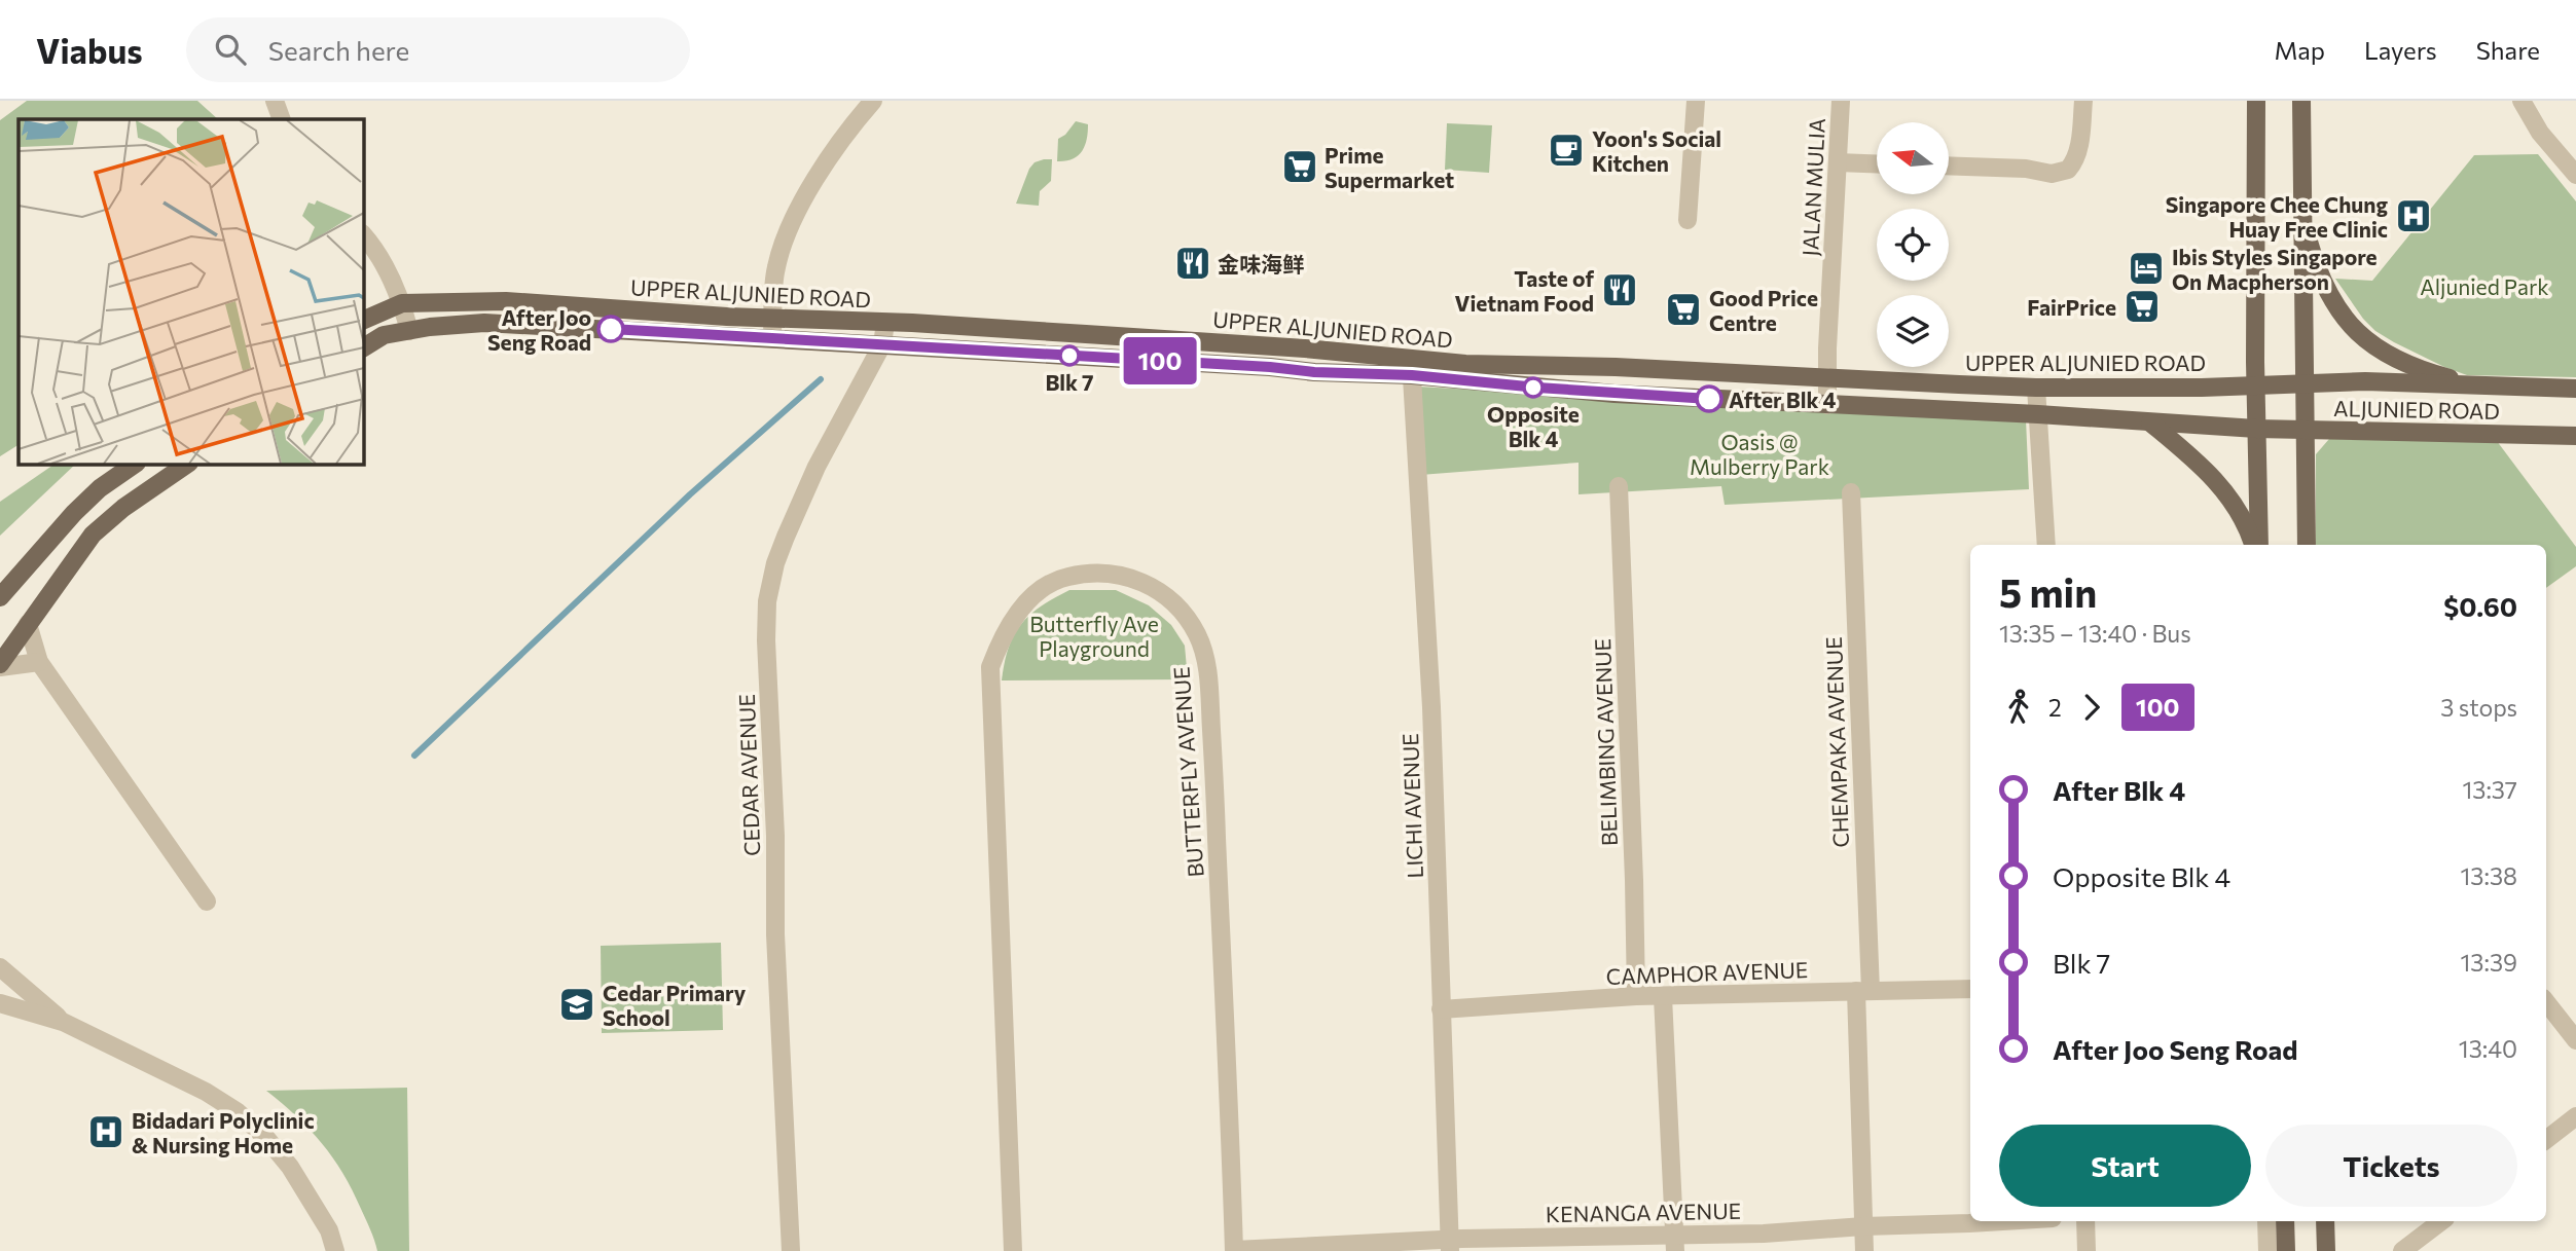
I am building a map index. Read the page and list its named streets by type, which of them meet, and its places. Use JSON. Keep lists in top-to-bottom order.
{
  "streets": {
    "main road": ["UPPER ALJUNIED ROAD", "ALJUNIED ROAD"],
    "street": [
      "JALAN MULIA",
      "BELIMBING AVENUE",
      "CHEMPAKA AVENUE",
      "BUTTERFLY AVENUE",
      "CEDAR AVENUE",
      "LICHI AVENUE",
      "CAMPHOR AVENUE",
      "KENANGA AVENUE"
    ]
  },
  "crossings": [
    ["JALAN MULIA", "UPPER ALJUNIED ROAD"],
    ["UPPER ALJUNIED ROAD", "ALJUNIED ROAD"],
    ["UPPER ALJUNIED ROAD", "CEDAR AVENUE"],
    ["UPPER ALJUNIED ROAD", "LICHI AVENUE"],
    ["BELIMBING AVENUE", "CAMPHOR AVENUE"],
    ["CHEMPAKA AVENUE", "CAMPHOR AVENUE"],
    ["CHEMPAKA AVENUE", "KENANGA AVENUE"],
    ["BUTTERFLY AVENUE", "KENANGA AVENUE"],
    ["LICHI AVENUE", "CAMPHOR AVENUE"],
    ["LICHI AVENUE", "KENANGA AVENUE"]
  ],
  "parks": ["Aljunied Park", "Oasis @ Mulberry Park", "Butterfly Ave Playground"],
  "places": {
    "cafe": ["Yoon's Social Kitchen"],
    "supermarket": ["Prime Supermarket", "FairPrice", "Good Price Centre"],
    "hospital": ["Singapore Chee Chung Huay Free Clinic", "Bidadari Polyclinic & Nursing Home"],
    "restaurant": ["金味海鲜", "Taste of Vietnam Food"],
    "hotel": ["Ibis Styles Singapore On Macpherson"],
    "other": [
      "After Joo Seng Road",
      "Blk 7",
      "Opposite Blk 4",
      "After Blk 4"
    ],
    "school or university": ["Cedar Primary School"]
  },
  "lines": ["bus line 100"],
  "north": "left",
  "page": {
    "header": "Viabus",
    "search": "Search here",
    "nav": ["Map", "Layers", "Share"],
    "on_map": "100",
    "heading": ["5 min", "13:35 – 13:40 · Bus", "$0.60"],
    "legs": ["2", "100", "3 stops"],
    "list": [
      {
        "name": "After Blk 4",
        "value": "13:37"
      },
      {
        "name": "Opposite Blk 4",
        "value": "13:38"
      },
      {
        "name": "Blk 7",
        "value": "13:39"
      },
      {
        "name": "After Joo Seng Road",
        "value": "13:40"
      }
    ],
    "buttons": ["Start", "Tickets"]
  }
}
